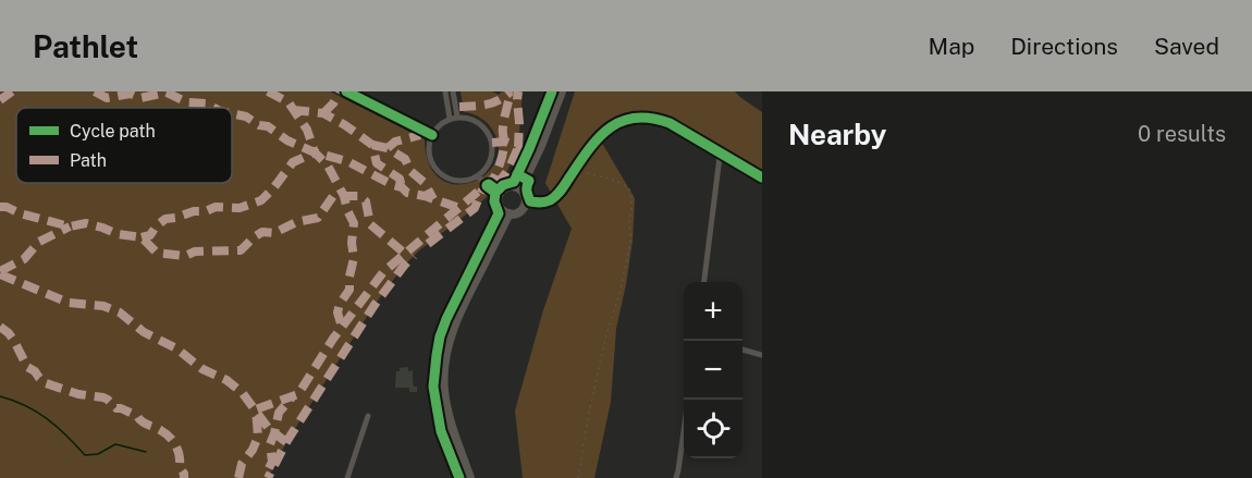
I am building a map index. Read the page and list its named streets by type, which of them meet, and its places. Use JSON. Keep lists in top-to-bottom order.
{
  "legend": ["Cycle path", "Path"],
  "page": {
    "header": "Pathlet",
    "nav": ["Map", "Directions", "Saved"],
    "heading": ["Nearby", "0 results"],
    "map_buttons": ["+", "−"]
  }
}
